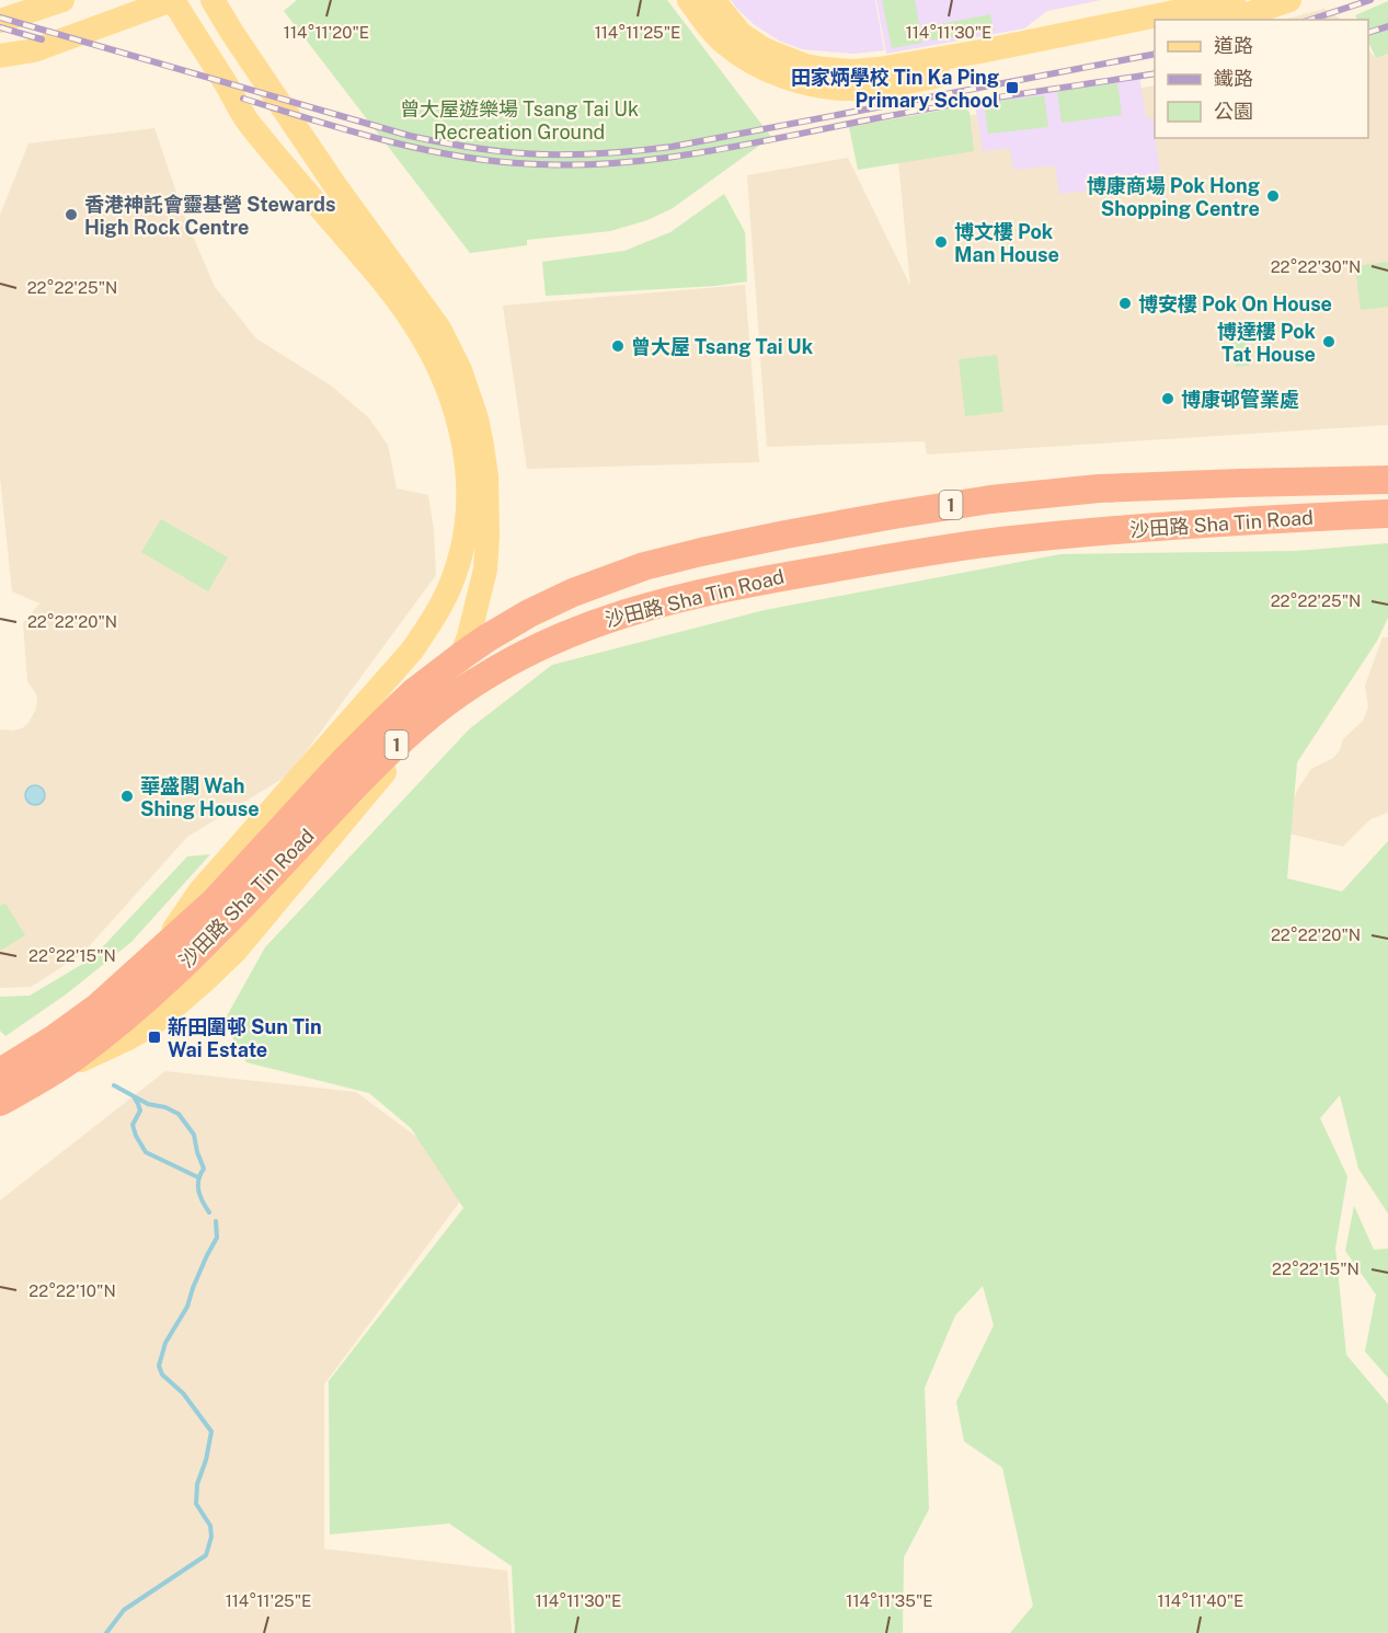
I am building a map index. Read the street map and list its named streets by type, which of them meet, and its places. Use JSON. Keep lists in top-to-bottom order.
{
  "streets": {
    "highway": ["1", "沙田路 Sha Tin Road"]
  },
  "crossings": [
    ["1", "沙田路 Sha Tin Road"]
  ],
  "parks": ["曾大屋遊樂場 Tsang Tai Uk Recreation Ground"],
  "places": {
    "transit": ["田家炳學校 Tin Ka Ping Primary School", "新田圍邨 Sun Tin Wai Estate"],
    "other": [
      "博康商場 Pok Hong Shopping Centre",
      "香港神託會靈基營 Stewards High Rock Centre",
      "博文樓 Pok Man House",
      "博安樓 Pok On House",
      "博達樓 Pok Tat House",
      "曾大屋 Tsang Tai Uk",
      "博康邨管業處",
      "華盛閣 Wah Shing House"
    ]
  },
  "legend": ["道路", "鐵路", "公園"],
  "coordinates": [
    "114°11'20\"E",
    "114°11'25\"E",
    "114°11'30\"E",
    "22°22'30\"N",
    "22°22'25\"N",
    "22°22'20\"N",
    "22°22'15\"N",
    "22°22'10\"N",
    "114°11'35\"E",
    "114°11'40\"E"
  ]
}
